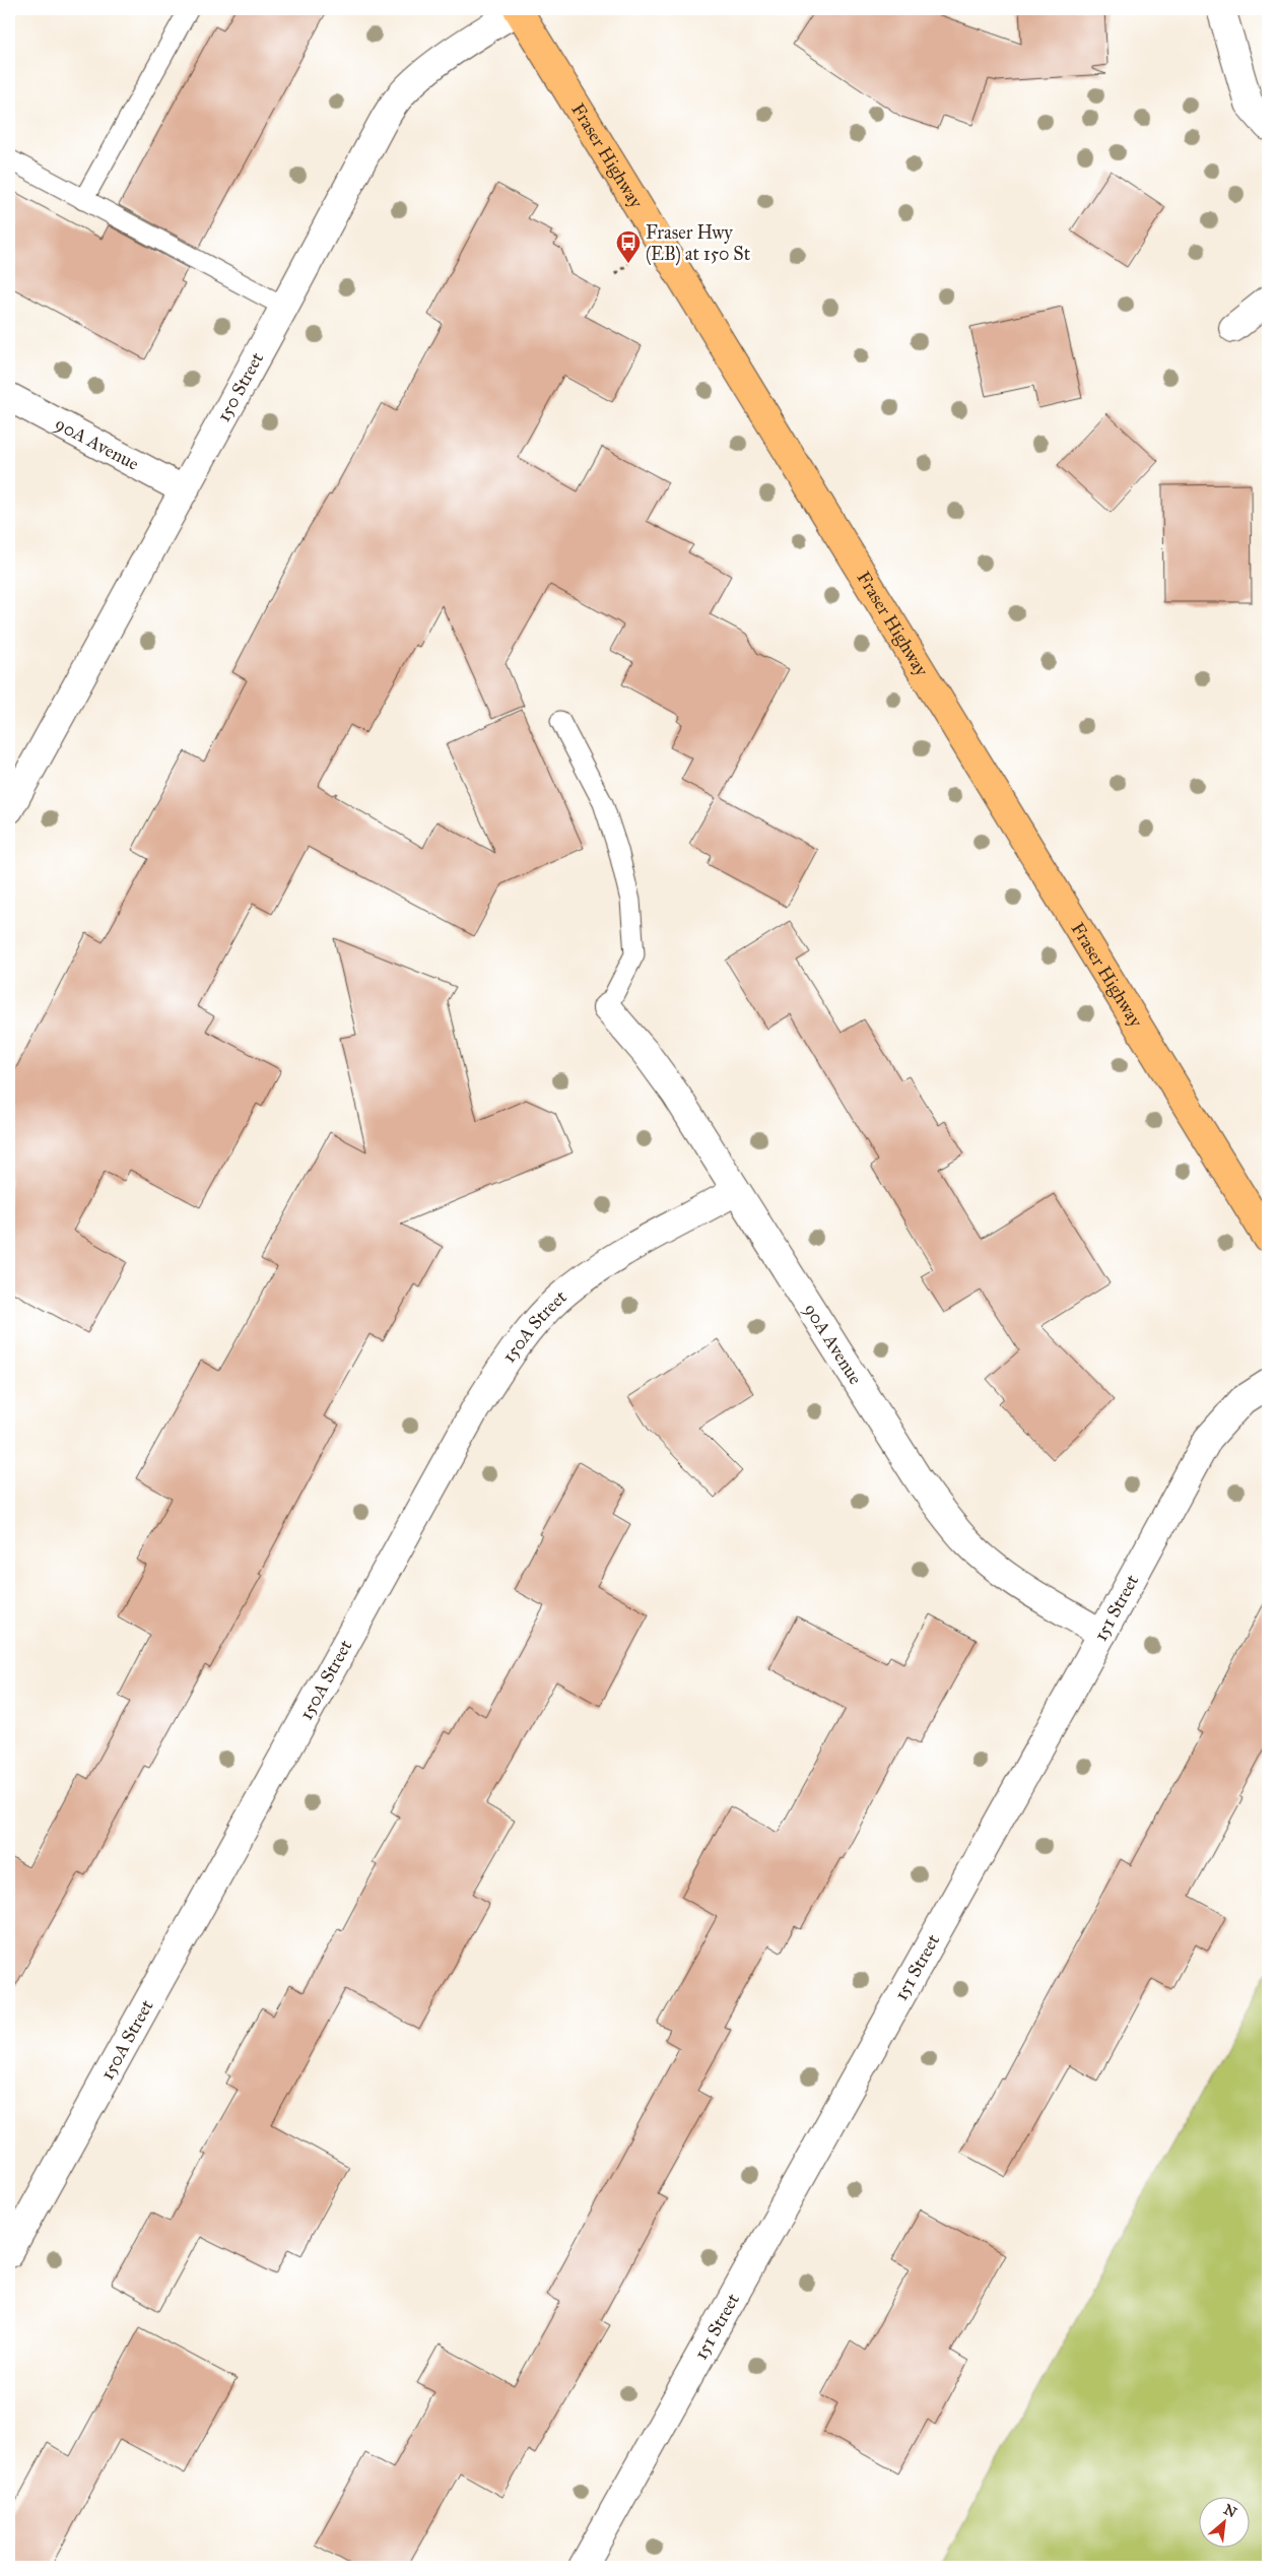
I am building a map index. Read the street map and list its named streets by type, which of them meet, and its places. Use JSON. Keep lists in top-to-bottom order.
{
  "streets": {
    "main road": ["Fraser Highway"],
    "street": [
      "150 Street",
      "90A Avenue",
      "150A Street",
      "151 Street"
    ]
  },
  "crossings": [
    ["Fraser Highway", "150 Street"],
    ["150 Street", "90A Avenue"],
    ["90A Avenue", "150A Street"],
    ["90A Avenue", "151 Street"]
  ],
  "places": {
    "bus stop": ["Fraser Hwy (EB) at 150 St"]
  },
  "north": "top right"
}
